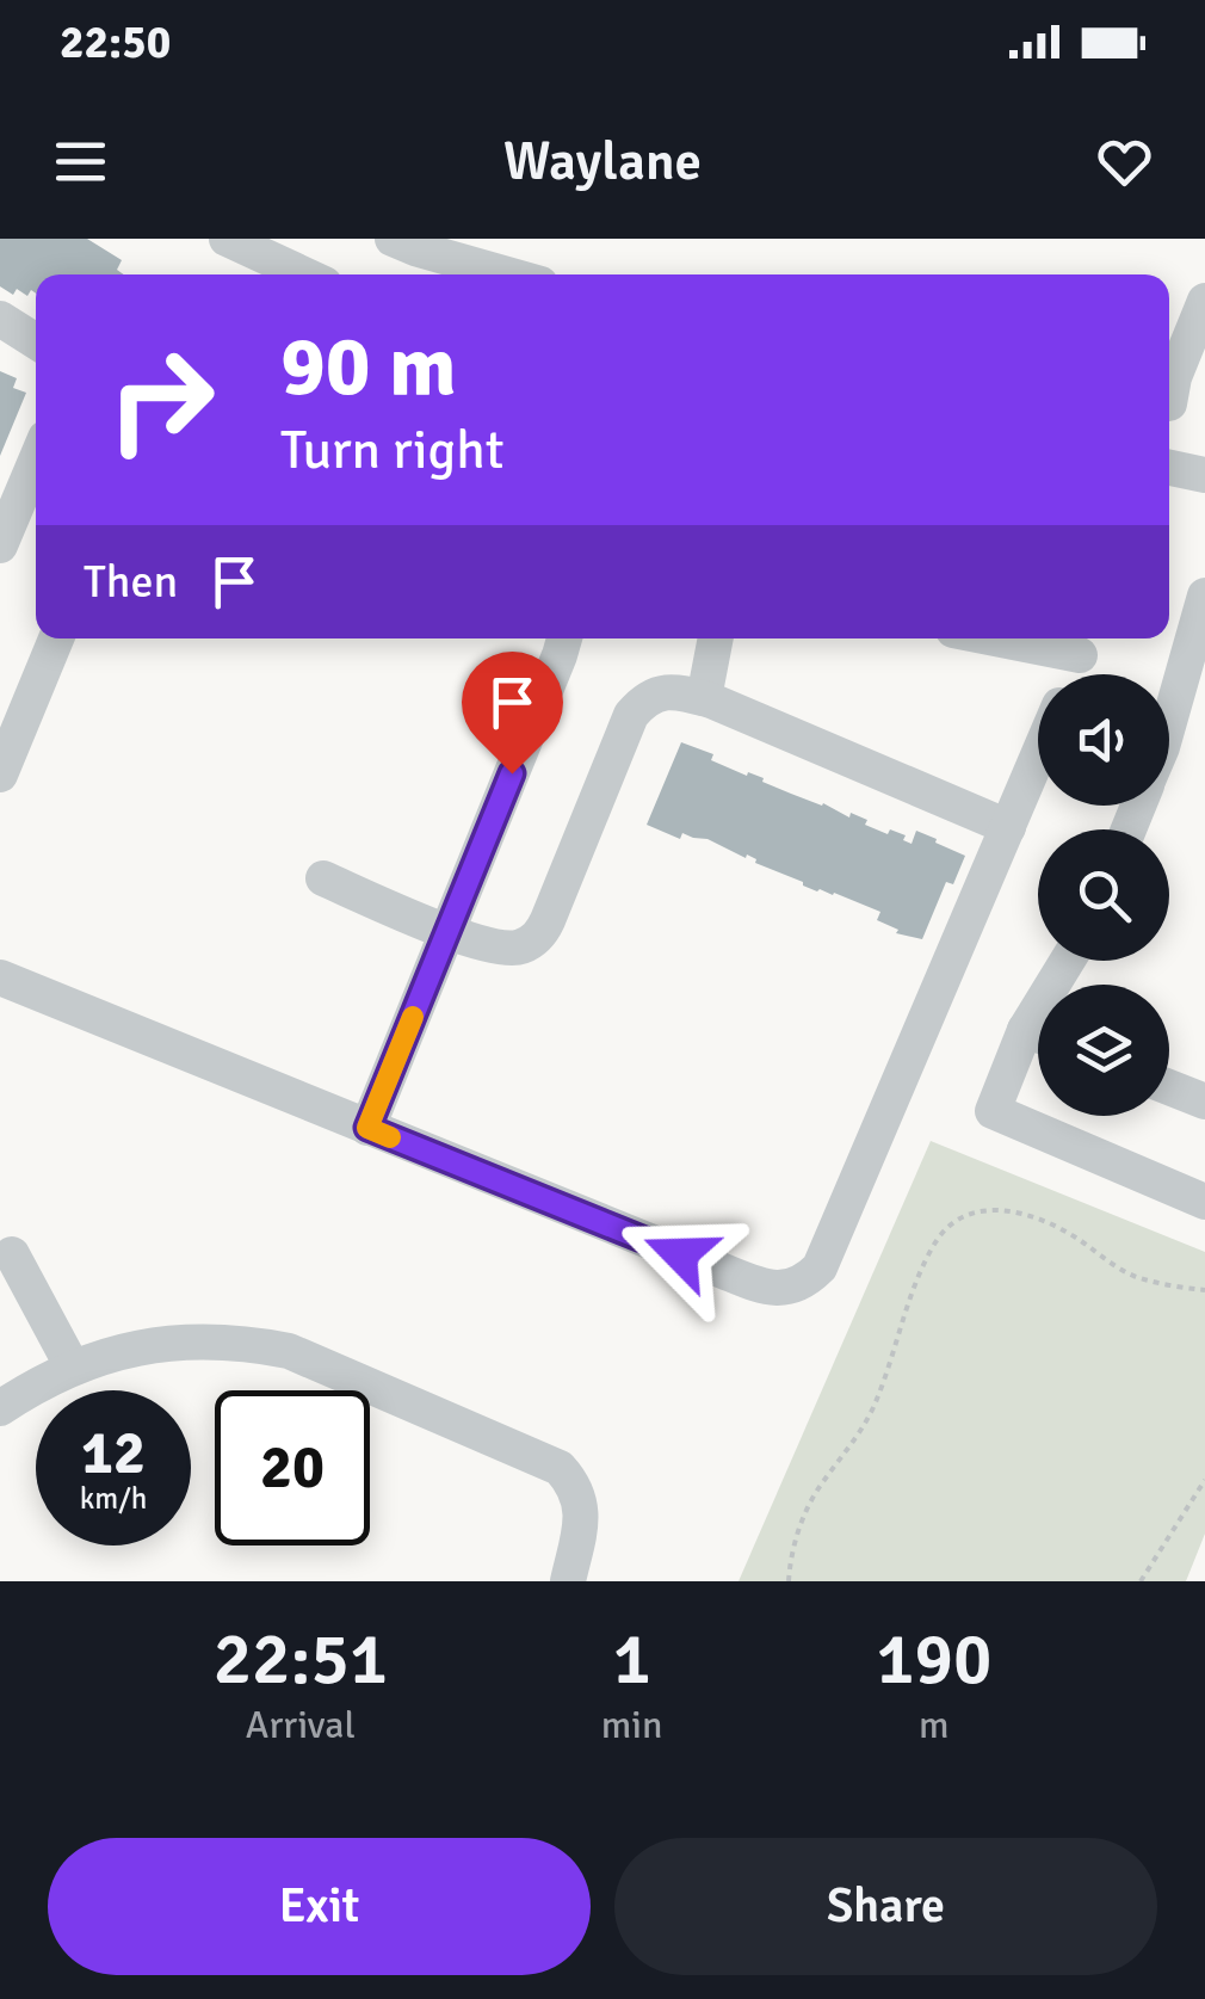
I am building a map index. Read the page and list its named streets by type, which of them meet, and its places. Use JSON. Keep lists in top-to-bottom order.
{
  "page": {
    "status": "22:50",
    "header": "Waylane",
    "turn": ["90 m", "Turn right"],
    "then": "Then",
    "speed": "12 km/h",
    "limit": "20",
    "eta": [
      "22:51",
      "Arrival",
      "1",
      "min",
      "190",
      "m"
    ],
    "buttons": ["Exit", "Share"]
  }
}
